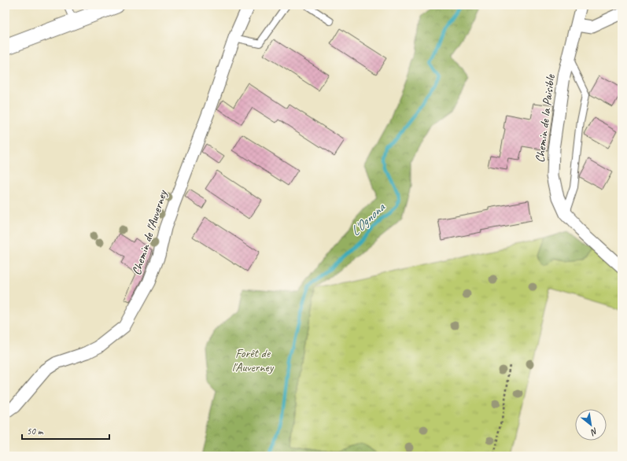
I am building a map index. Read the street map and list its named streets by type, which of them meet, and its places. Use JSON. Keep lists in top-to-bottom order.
{
  "streets": {
    "street": ["Chemin de la Paisible", "Chemin de l'Auverney"]
  },
  "water": ["L'Ognona"],
  "parks": ["Forêt de l'Auverney"],
  "scale_bar": "50 m",
  "north": "bottom right"
}
